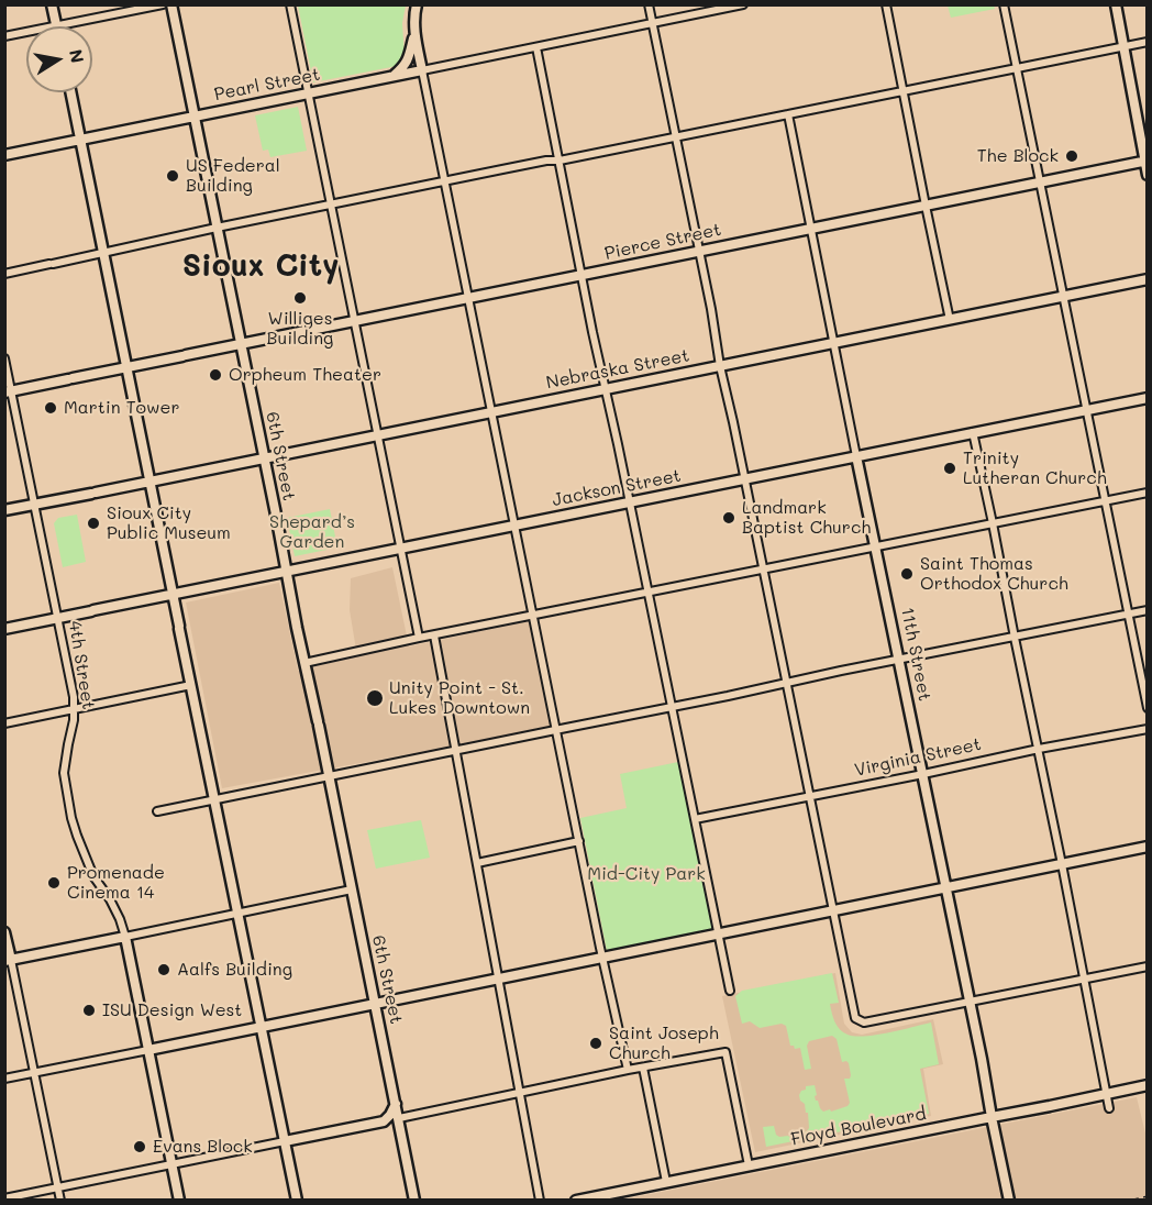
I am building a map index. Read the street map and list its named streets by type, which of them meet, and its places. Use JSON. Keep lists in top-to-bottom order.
{
  "streets": {
    "main road": [
      "Pearl Street",
      "Pierce Street",
      "Nebraska Street",
      "6th Street",
      "Jackson Street",
      "11th Street",
      "4th Street",
      "Floyd Boulevard"
    ],
    "street": ["Virginia Street"]
  },
  "crossings": [
    ["Pearl Street", "6th Street"],
    ["Pierce Street", "6th Street"],
    ["Pierce Street", "11th Street"],
    ["Pierce Street", "4th Street"],
    ["Nebraska Street", "6th Street"],
    ["Nebraska Street", "11th Street"],
    ["Nebraska Street", "4th Street"],
    ["6th Street", "Jackson Street"],
    ["Jackson Street", "11th Street"],
    ["Jackson Street", "4th Street"],
    ["11th Street", "Virginia Street"],
    ["11th Street", "Floyd Boulevard"]
  ],
  "districts": ["Sioux City"],
  "parks": ["Shepard’s Garden", "Mid-City Park"],
  "places": [
    "The Block",
    "US Federal Building",
    "Williges Building",
    "Orpheum Theater",
    "Martin Tower",
    "Trinity Lutheran Church",
    "Landmark Baptist Church",
    "Sioux City Public Museum",
    "Saint Thomas Orthodox Church",
    "Unity Point - St. Lukes Downtown",
    "Promenade Cinema 14",
    "Aalfs Building",
    "ISU Design West",
    "Saint Joseph Church",
    "Evans Block"
  ],
  "north": "right"
}
